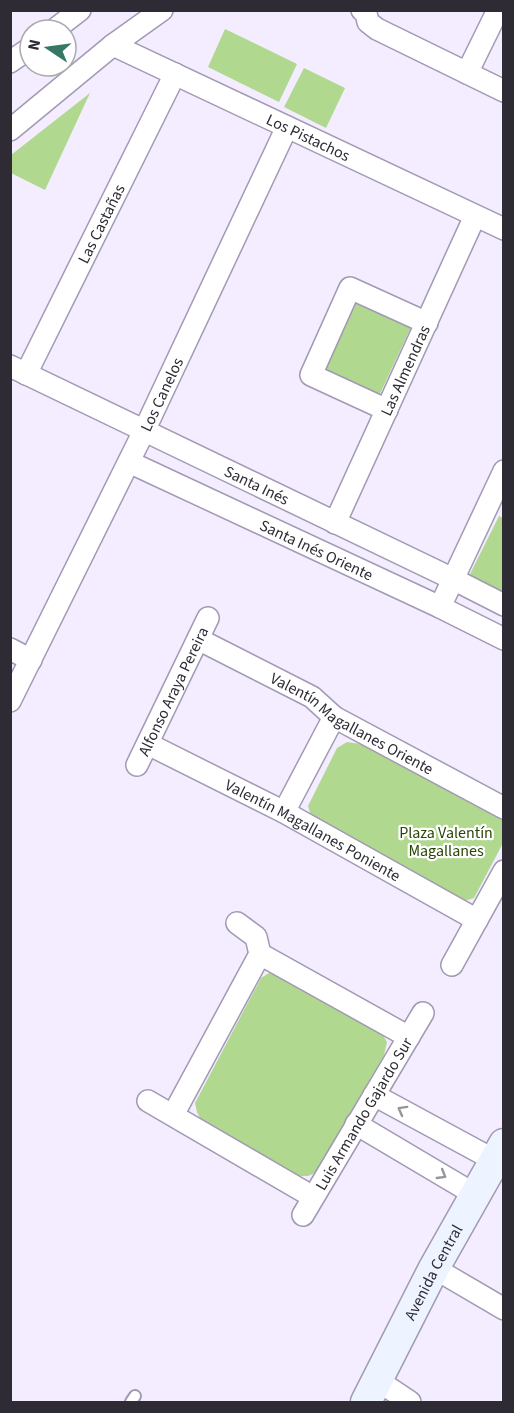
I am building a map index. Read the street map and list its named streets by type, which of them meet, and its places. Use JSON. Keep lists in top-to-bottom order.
{
  "streets": {
    "street": [
      "Los Pistachos",
      "Las Castañas",
      "Las Almendras",
      "Los Canelos",
      "Santa Inés",
      "Santa Inés Oriente",
      "Alfonso Araya Pereira",
      "Valentín Magallanes Oriente",
      "Valentín Magallanes Poniente",
      "Luis Armando Gajardo Sur",
      "Avenida Central"
    ]
  },
  "crossings": [
    ["Los Pistachos", "Las Castañas"],
    ["Los Pistachos", "Las Almendras"],
    ["Los Pistachos", "Los Canelos"],
    ["Las Castañas", "Santa Inés"],
    ["Las Almendras", "Santa Inés"],
    ["Los Canelos", "Santa Inés"],
    ["Los Canelos", "Santa Inés Oriente"],
    ["Alfonso Araya Pereira", "Valentín Magallanes Oriente"],
    ["Alfonso Araya Pereira", "Valentín Magallanes Poniente"]
  ],
  "parks": ["Plaza Valentín Magallanes"],
  "north": "left"
}
